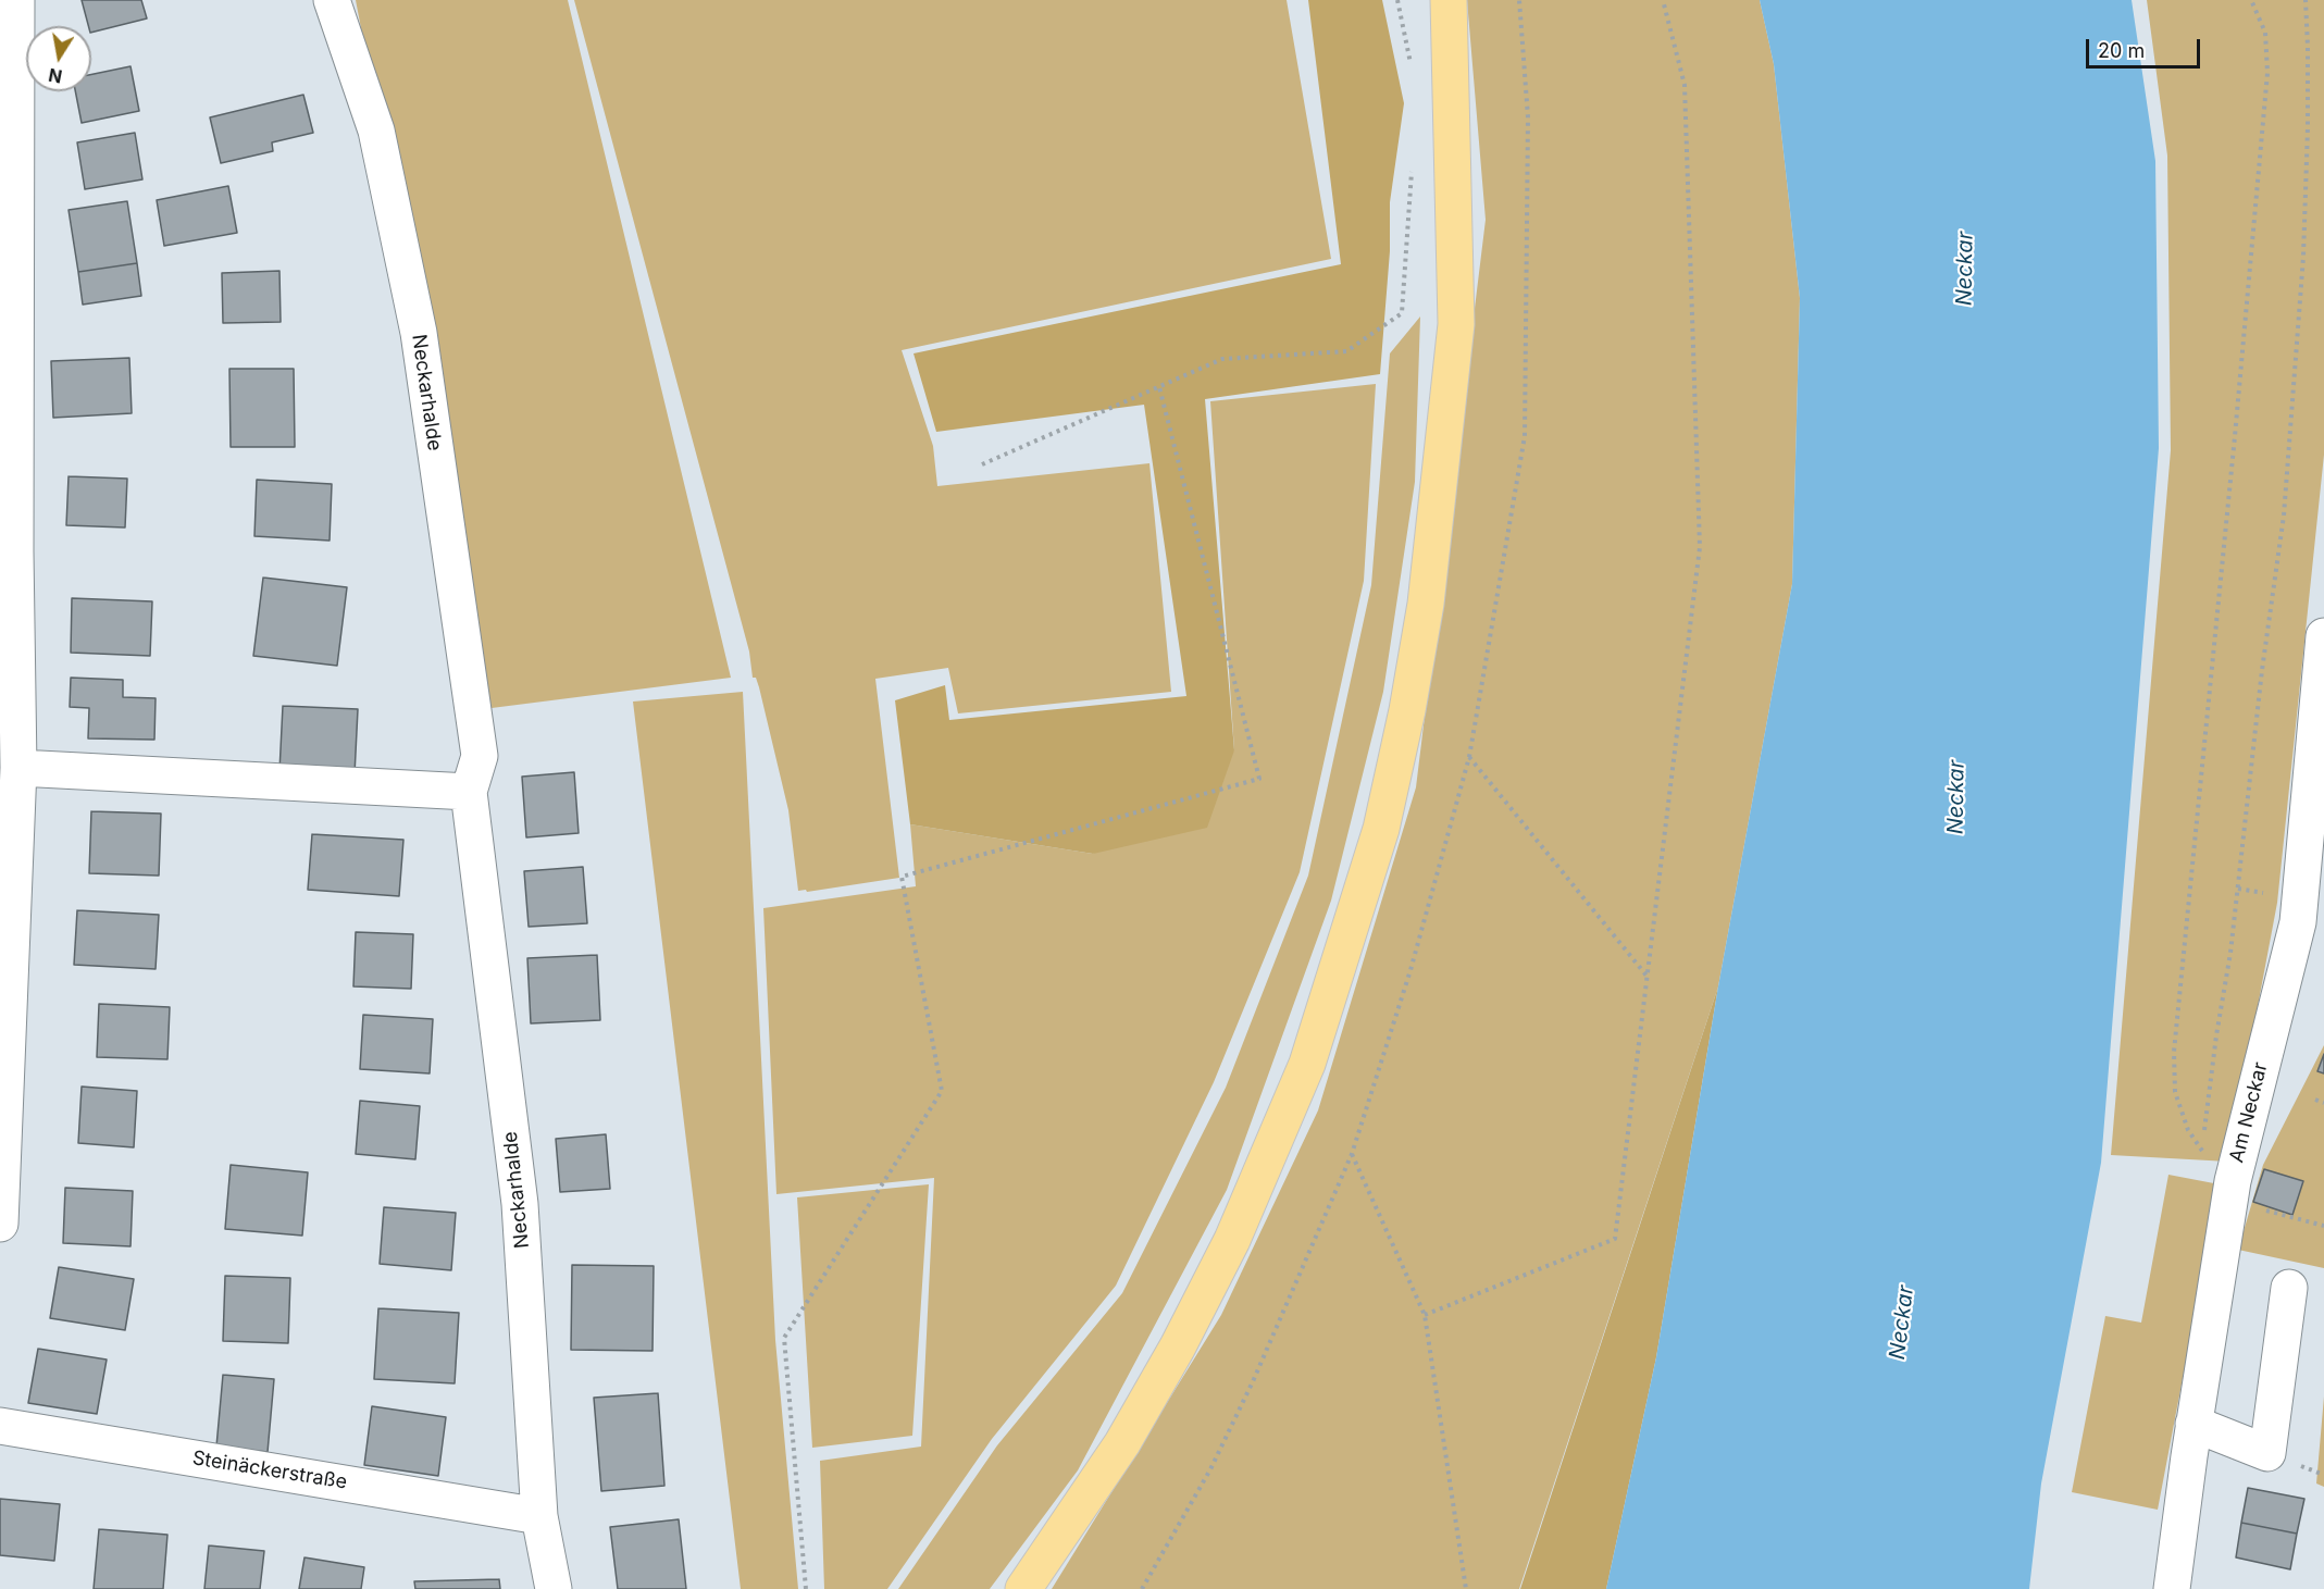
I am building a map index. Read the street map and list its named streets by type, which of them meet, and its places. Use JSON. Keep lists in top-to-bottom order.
{
  "streets": {
    "street": ["Neckarhalde", "Am Neckar", "Steinäckerstraße"]
  },
  "crossings": [
    ["Neckarhalde", "Steinäckerstraße"]
  ],
  "water": ["Neckar"],
  "scale_bar": "20 m",
  "north": "bottom"
}
